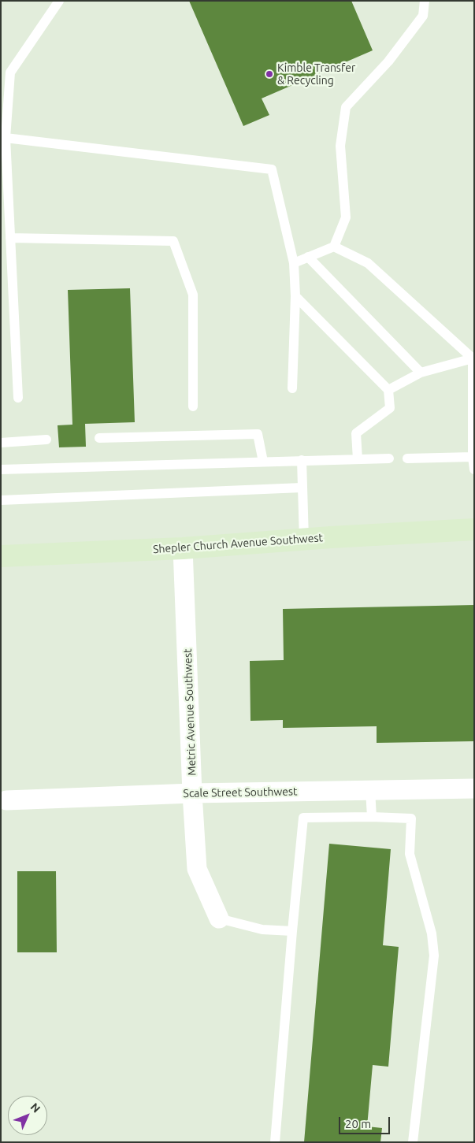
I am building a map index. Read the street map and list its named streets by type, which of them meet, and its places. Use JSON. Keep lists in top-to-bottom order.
{
  "streets": {
    "street": ["Shepler Church Avenue Southwest", "Metric Avenue Southwest", "Scale Street Southwest"]
  },
  "crossings": [
    ["Shepler Church Avenue Southwest", "Metric Avenue Southwest"],
    ["Metric Avenue Southwest", "Scale Street Southwest"]
  ],
  "places": ["Kimble Transfer & Recycling"],
  "scale_bar": "20 m",
  "north": "top right"
}
